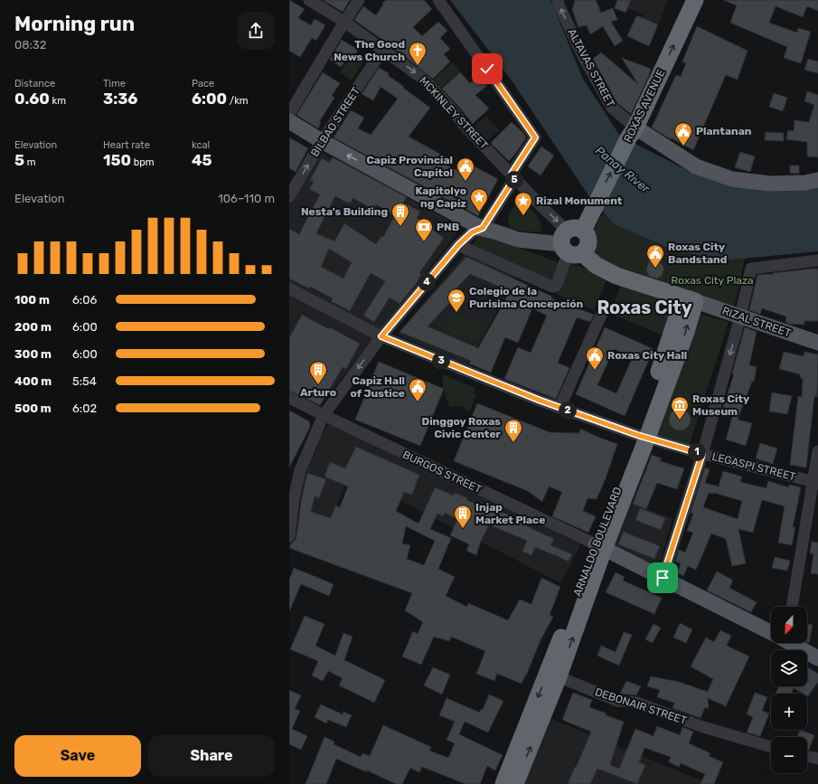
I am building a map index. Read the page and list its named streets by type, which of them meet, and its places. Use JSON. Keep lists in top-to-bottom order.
{
  "streets": {
    "highway": ["ROXAS AVENUE", "ARNALDO BOULEVARD"],
    "main road": ["RIZAL STREET"],
    "street": [
      "ALTAVAS STREET",
      "MCKINLEY STREET",
      "BILBAO STREET",
      "LEGASPI STREET",
      "BURGOS STREET",
      "DEBONAIR STREET"
    ]
  },
  "crossings": [
    ["ALTAVAS STREET", "ROXAS AVENUE"],
    ["ROXAS AVENUE", "MCKINLEY STREET"],
    ["MCKINLEY STREET", "BILBAO STREET"],
    ["RIZAL STREET", "ARNALDO BOULEVARD"],
    ["LEGASPI STREET", "ARNALDO BOULEVARD"],
    ["BURGOS STREET", "ARNALDO BOULEVARD"],
    ["ARNALDO BOULEVARD", "DEBONAIR STREET"]
  ],
  "one_way": [
    "ALTAVAS STREET",
    "ROXAS AVENUE",
    "MCKINLEY STREET",
    "BILBAO STREET"
  ],
  "districts": ["Roxas City"],
  "water": ["Panay River"],
  "parks": ["Roxas City Plaza"],
  "places": {
    "church": ["The Good News Church"],
    "public building": [
      "Plantanan",
      "Capiz Provincial Capitol",
      "Roxas City Bandstand",
      "Roxas City Hall",
      "Capiz Hall of Justice"
    ],
    "place": ["Kapitolyo ng Capiz", "Rizal Monument"],
    "building": [
      "Nesta's Building",
      "Arturo",
      "Dinggoy Roxas Civic Center",
      "Injap Market Place"
    ],
    "bank": ["PNB"],
    "school or university": ["Colegio de la Purisima Concepción"],
    "museum": ["Roxas City Museum"]
  },
  "north": "bottom",
  "page": {
    "heading": ["Morning run", "08:32"],
    "stats": [
      ["Distance", "0.60 km"],
      ["Time", "3:36"],
      ["Pace", "6:00 /km"],
      ["Elevation", "5 m"],
      ["Heart rate", "150 bpm"],
      ["kcal", "45"]
    ],
    "pins": [
      "5",
      "4",
      "3",
      "2",
      "1"
    ],
    "chart": ["Elevation", "106–110 m"],
    "list": [
      {
        "name": "100 m",
        "note": "6:06"
      },
      {
        "name": "200 m",
        "note": "6:00"
      },
      {
        "name": "300 m",
        "note": "6:00"
      },
      {
        "name": "400 m",
        "note": "5:54"
      },
      {
        "name": "500 m",
        "note": "6:02"
      }
    ],
    "map_buttons": ["+", "−"],
    "buttons": ["Save", "Share"]
  }
}
